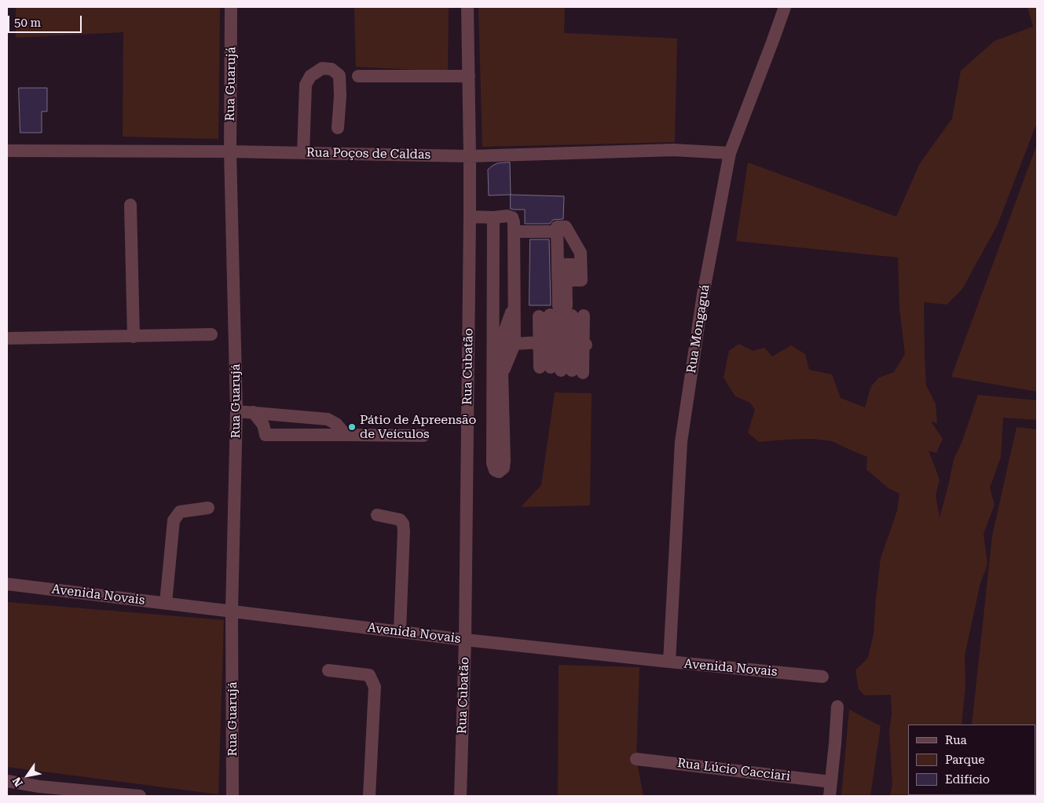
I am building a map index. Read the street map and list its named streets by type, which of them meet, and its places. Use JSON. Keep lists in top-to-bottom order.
{
  "streets": {
    "street": [
      "Rua Guarujá",
      "Rua Poços de Caldas",
      "Rua Mongaguá",
      "Rua Cubatão",
      "Avenida Novais",
      "Rua Lúcio Cacciari"
    ]
  },
  "crossings": [
    ["Rua Guarujá", "Rua Poços de Caldas"],
    ["Rua Guarujá", "Avenida Novais"],
    ["Rua Poços de Caldas", "Rua Mongaguá"],
    ["Rua Poços de Caldas", "Rua Cubatão"],
    ["Rua Mongaguá", "Avenida Novais"],
    ["Rua Cubatão", "Avenida Novais"]
  ],
  "places": ["Pátio de Apreensão de Veículos"],
  "legend": ["Rua", "Parque", "Edifício"],
  "scale_bar": "50 m",
  "north": "bottom left"
}
